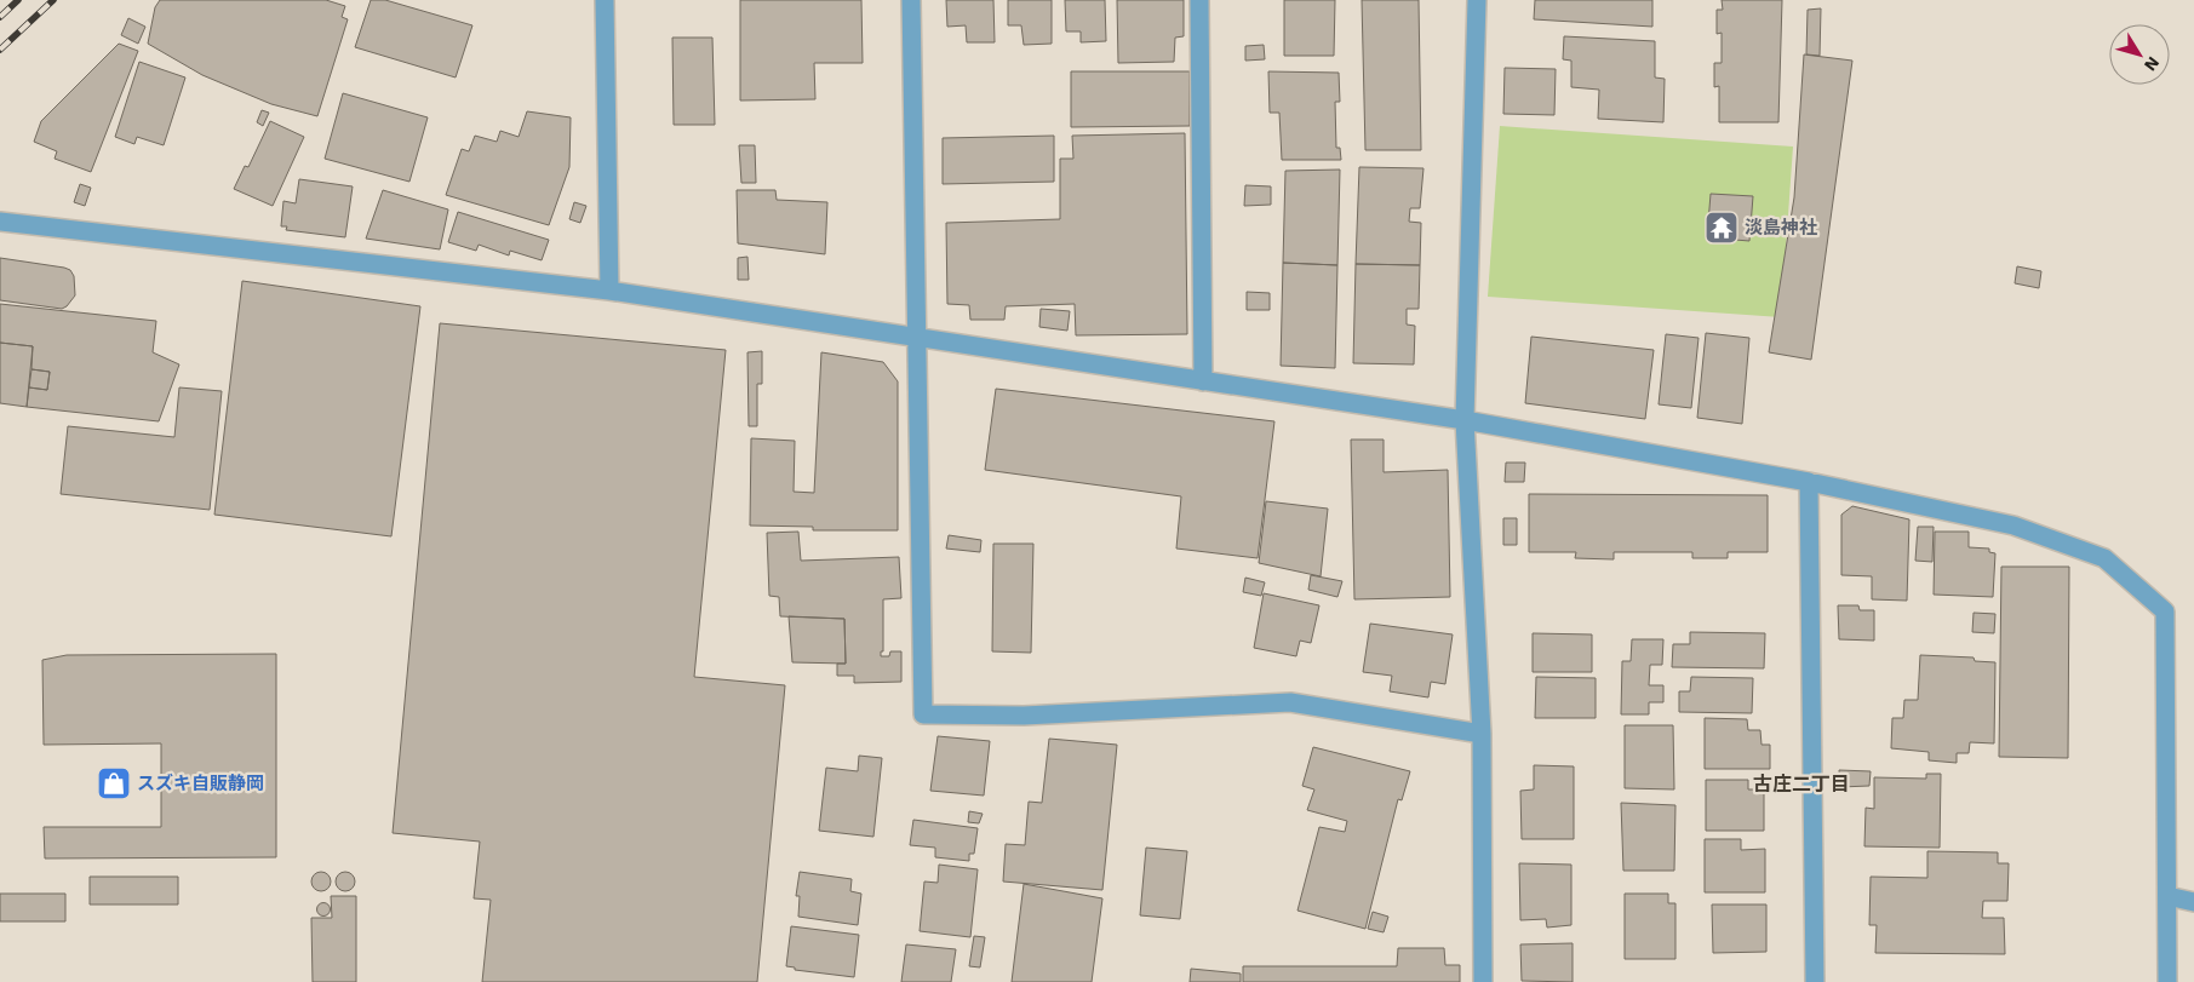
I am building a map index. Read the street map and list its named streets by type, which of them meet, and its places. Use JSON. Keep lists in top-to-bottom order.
{
  "districts": ["古庄二丁目"],
  "places": {
    "temple": ["淡島神社"],
    "shop": ["スズキ自販静岡"]
  },
  "north": "bottom right"
}
